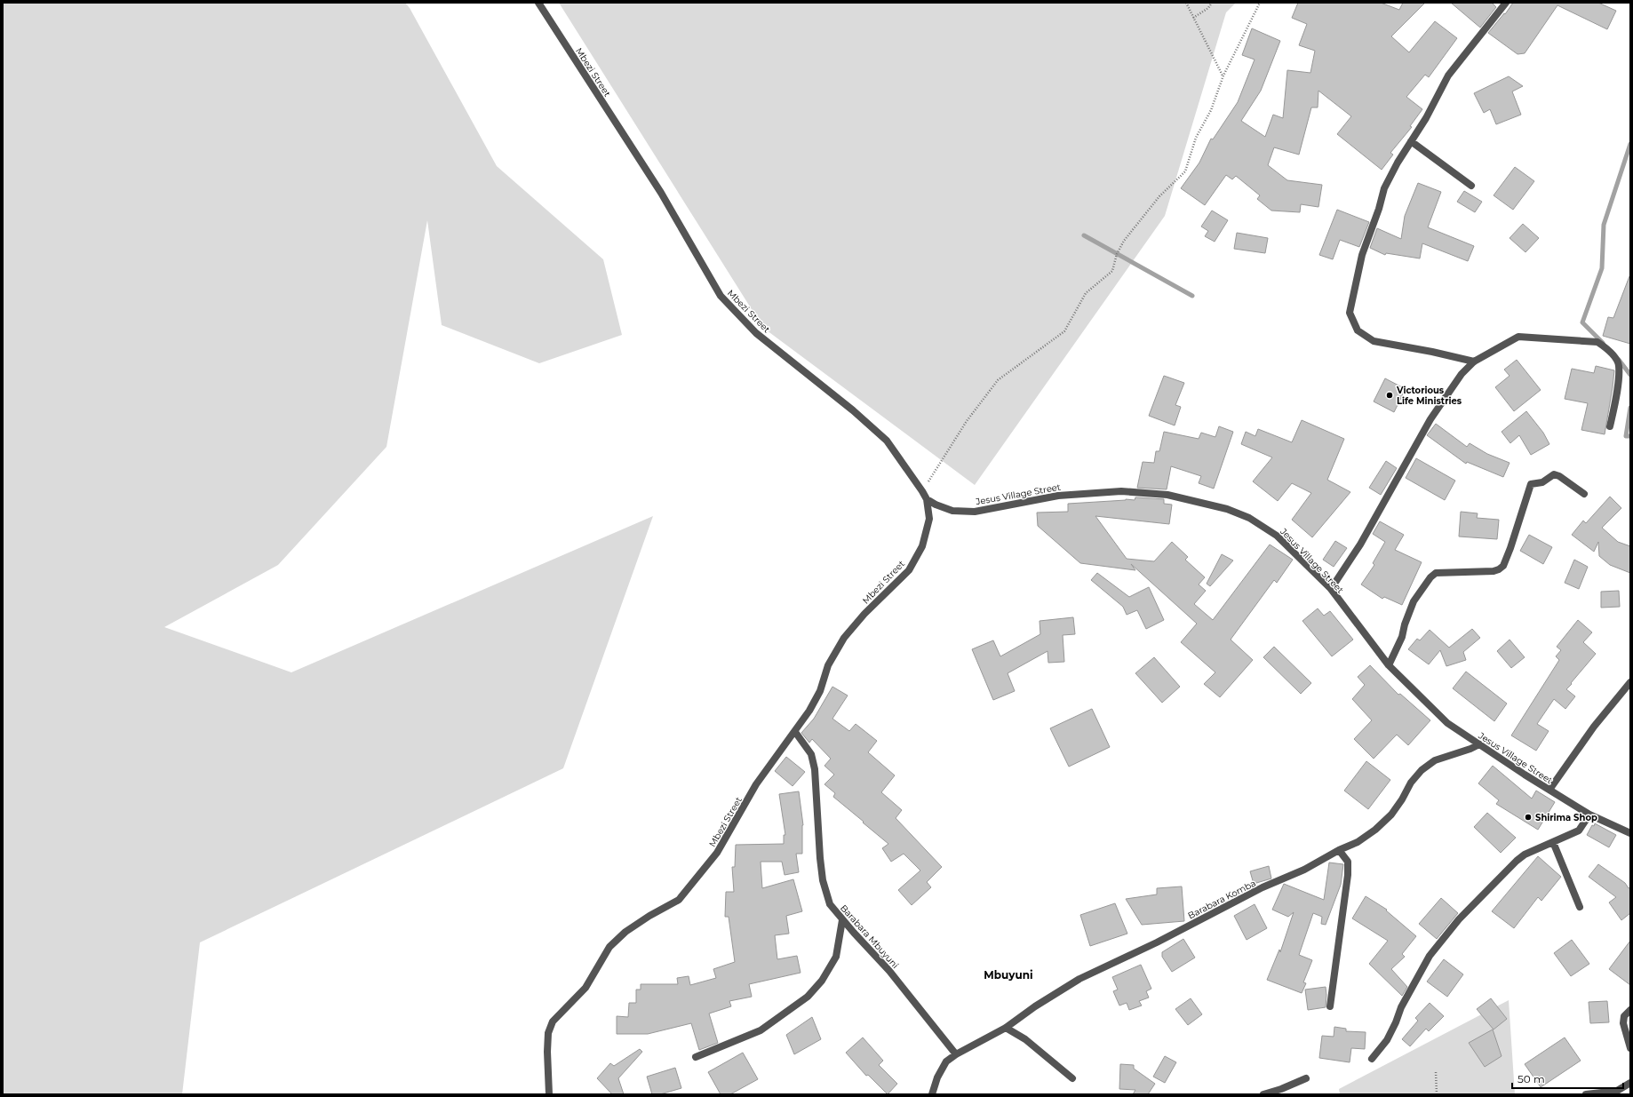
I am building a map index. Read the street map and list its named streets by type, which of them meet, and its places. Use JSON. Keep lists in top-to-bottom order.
{
  "streets": {
    "street": [
      "Mbezi Street",
      "Jesus Village Street",
      "Barabara Komba",
      "Barabara Mbuyuni"
    ]
  },
  "crossings": [
    ["Mbezi Street", "Jesus Village Street"],
    ["Mbezi Street", "Barabara Mbuyuni"],
    ["Jesus Village Street", "Barabara Komba"],
    ["Barabara Komba", "Barabara Mbuyuni"]
  ],
  "districts": ["Mbuyuni"],
  "places": ["Victorious Life Ministries", "Shirima Shop"],
  "scale_bar": "50 m"
}
